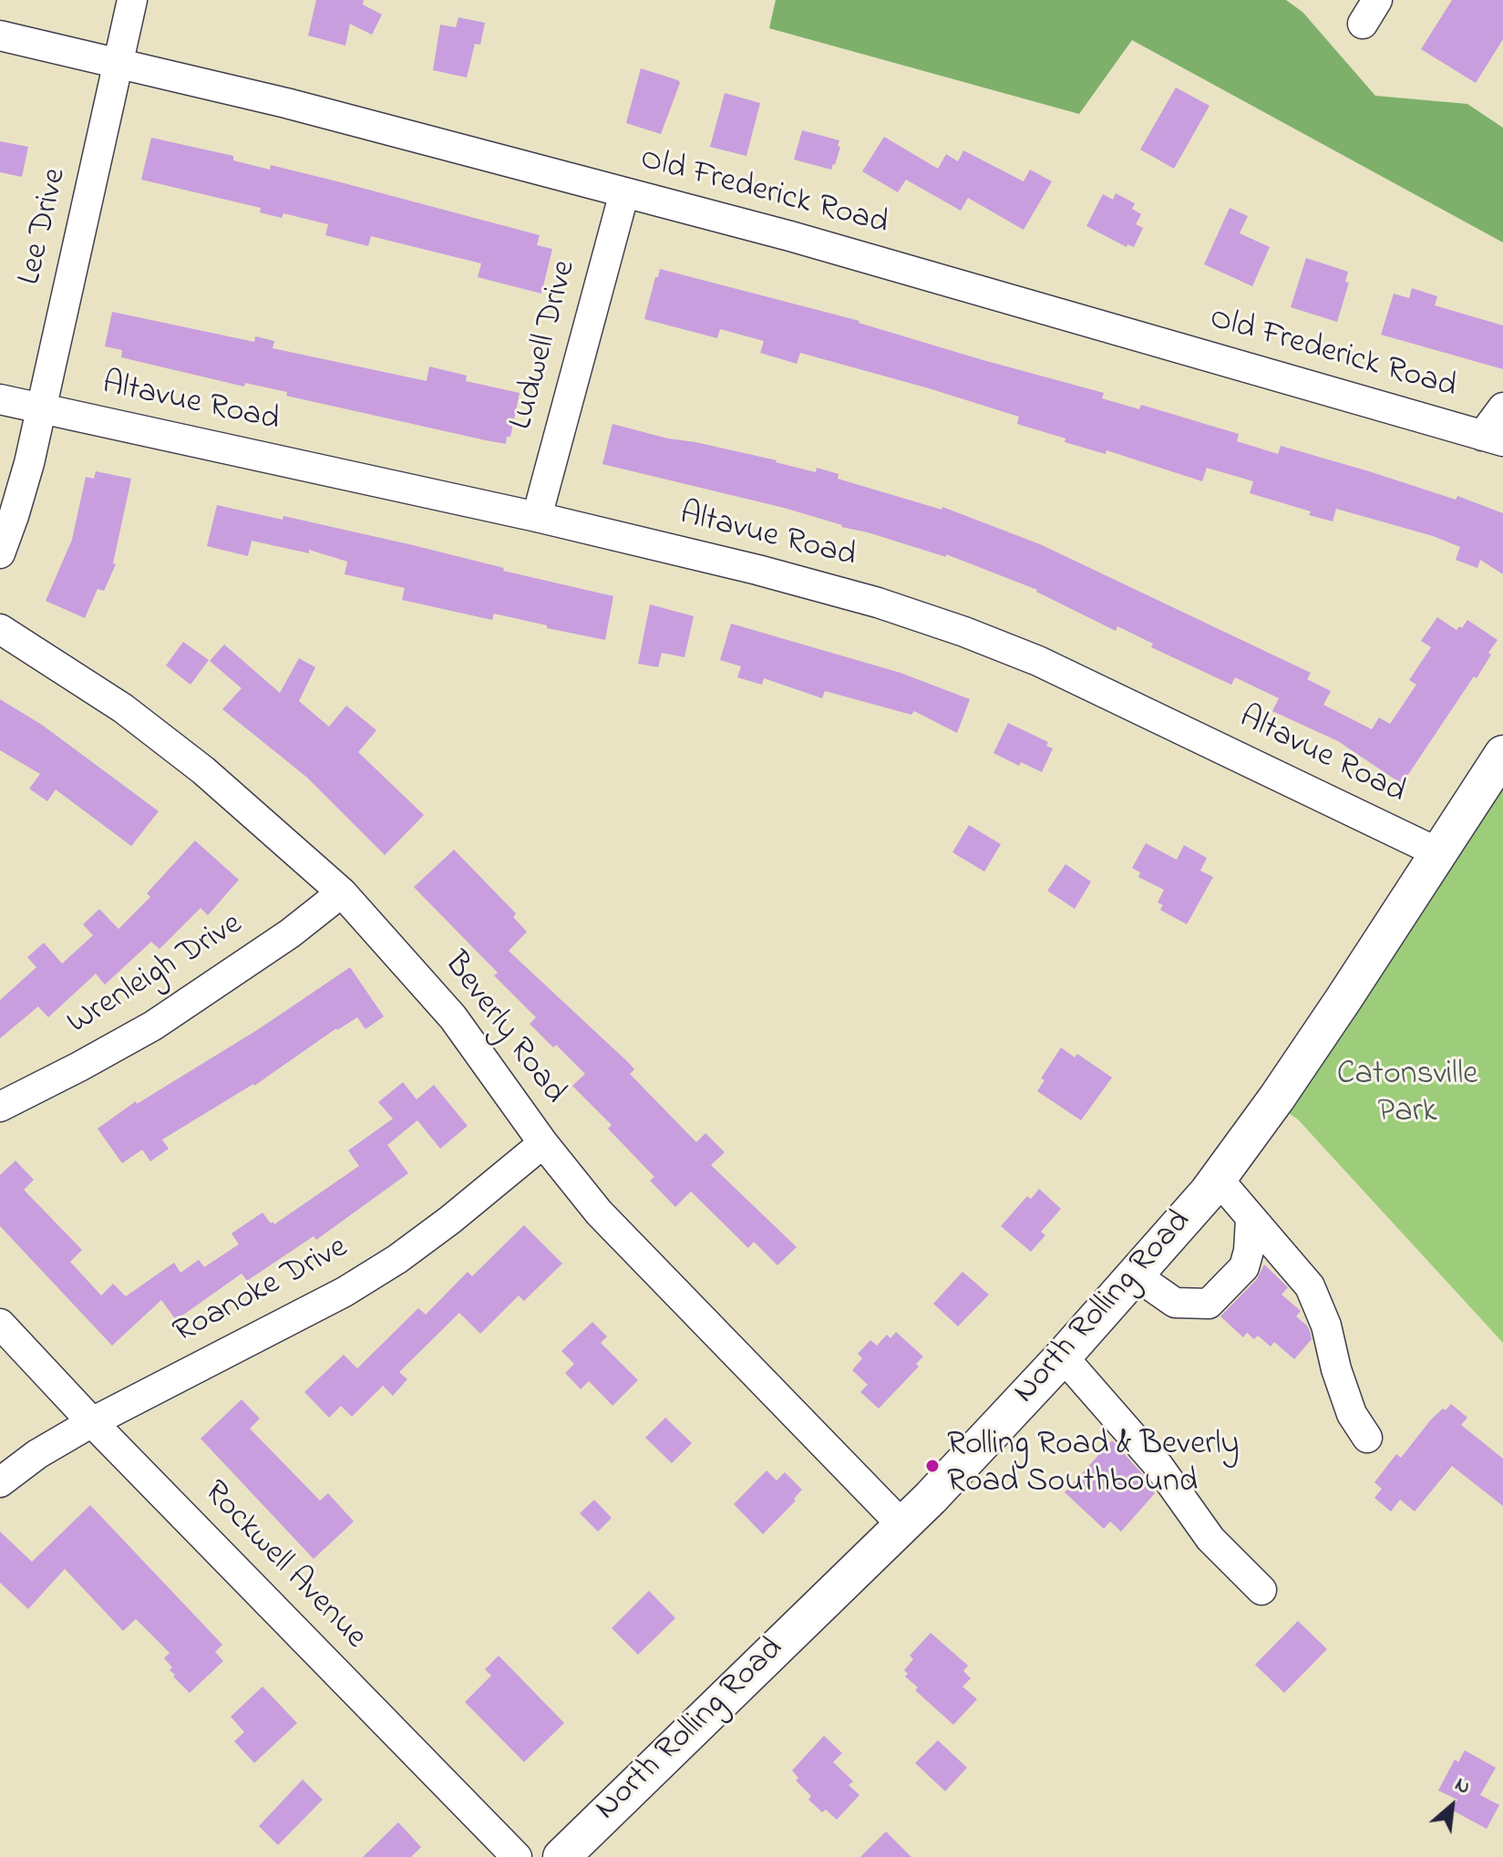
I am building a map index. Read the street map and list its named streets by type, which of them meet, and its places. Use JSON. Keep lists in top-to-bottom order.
{
  "streets": {
    "main road": ["North Rolling Road"],
    "street": [
      "Old Frederick Road",
      "Lee Drive",
      "Ludwell Drive",
      "Altavue Road",
      "Wrenleigh Drive",
      "Beverly Road",
      "Roanoke Drive",
      "Rockwell Avenue"
    ]
  },
  "crossings": [
    ["Old Frederick Road", "Lee Drive"],
    ["Old Frederick Road", "Ludwell Drive"],
    ["Lee Drive", "Altavue Road"],
    ["Ludwell Drive", "Altavue Road"],
    ["Altavue Road", "North Rolling Road"],
    ["Wrenleigh Drive", "Beverly Road"],
    ["Beverly Road", "Roanoke Drive"],
    ["Beverly Road", "North Rolling Road"],
    ["Roanoke Drive", "Rockwell Avenue"]
  ],
  "parks": ["Catonsville Park"],
  "places": ["Rolling Road & Beverly Road Southbound"],
  "north": "top right"
}
